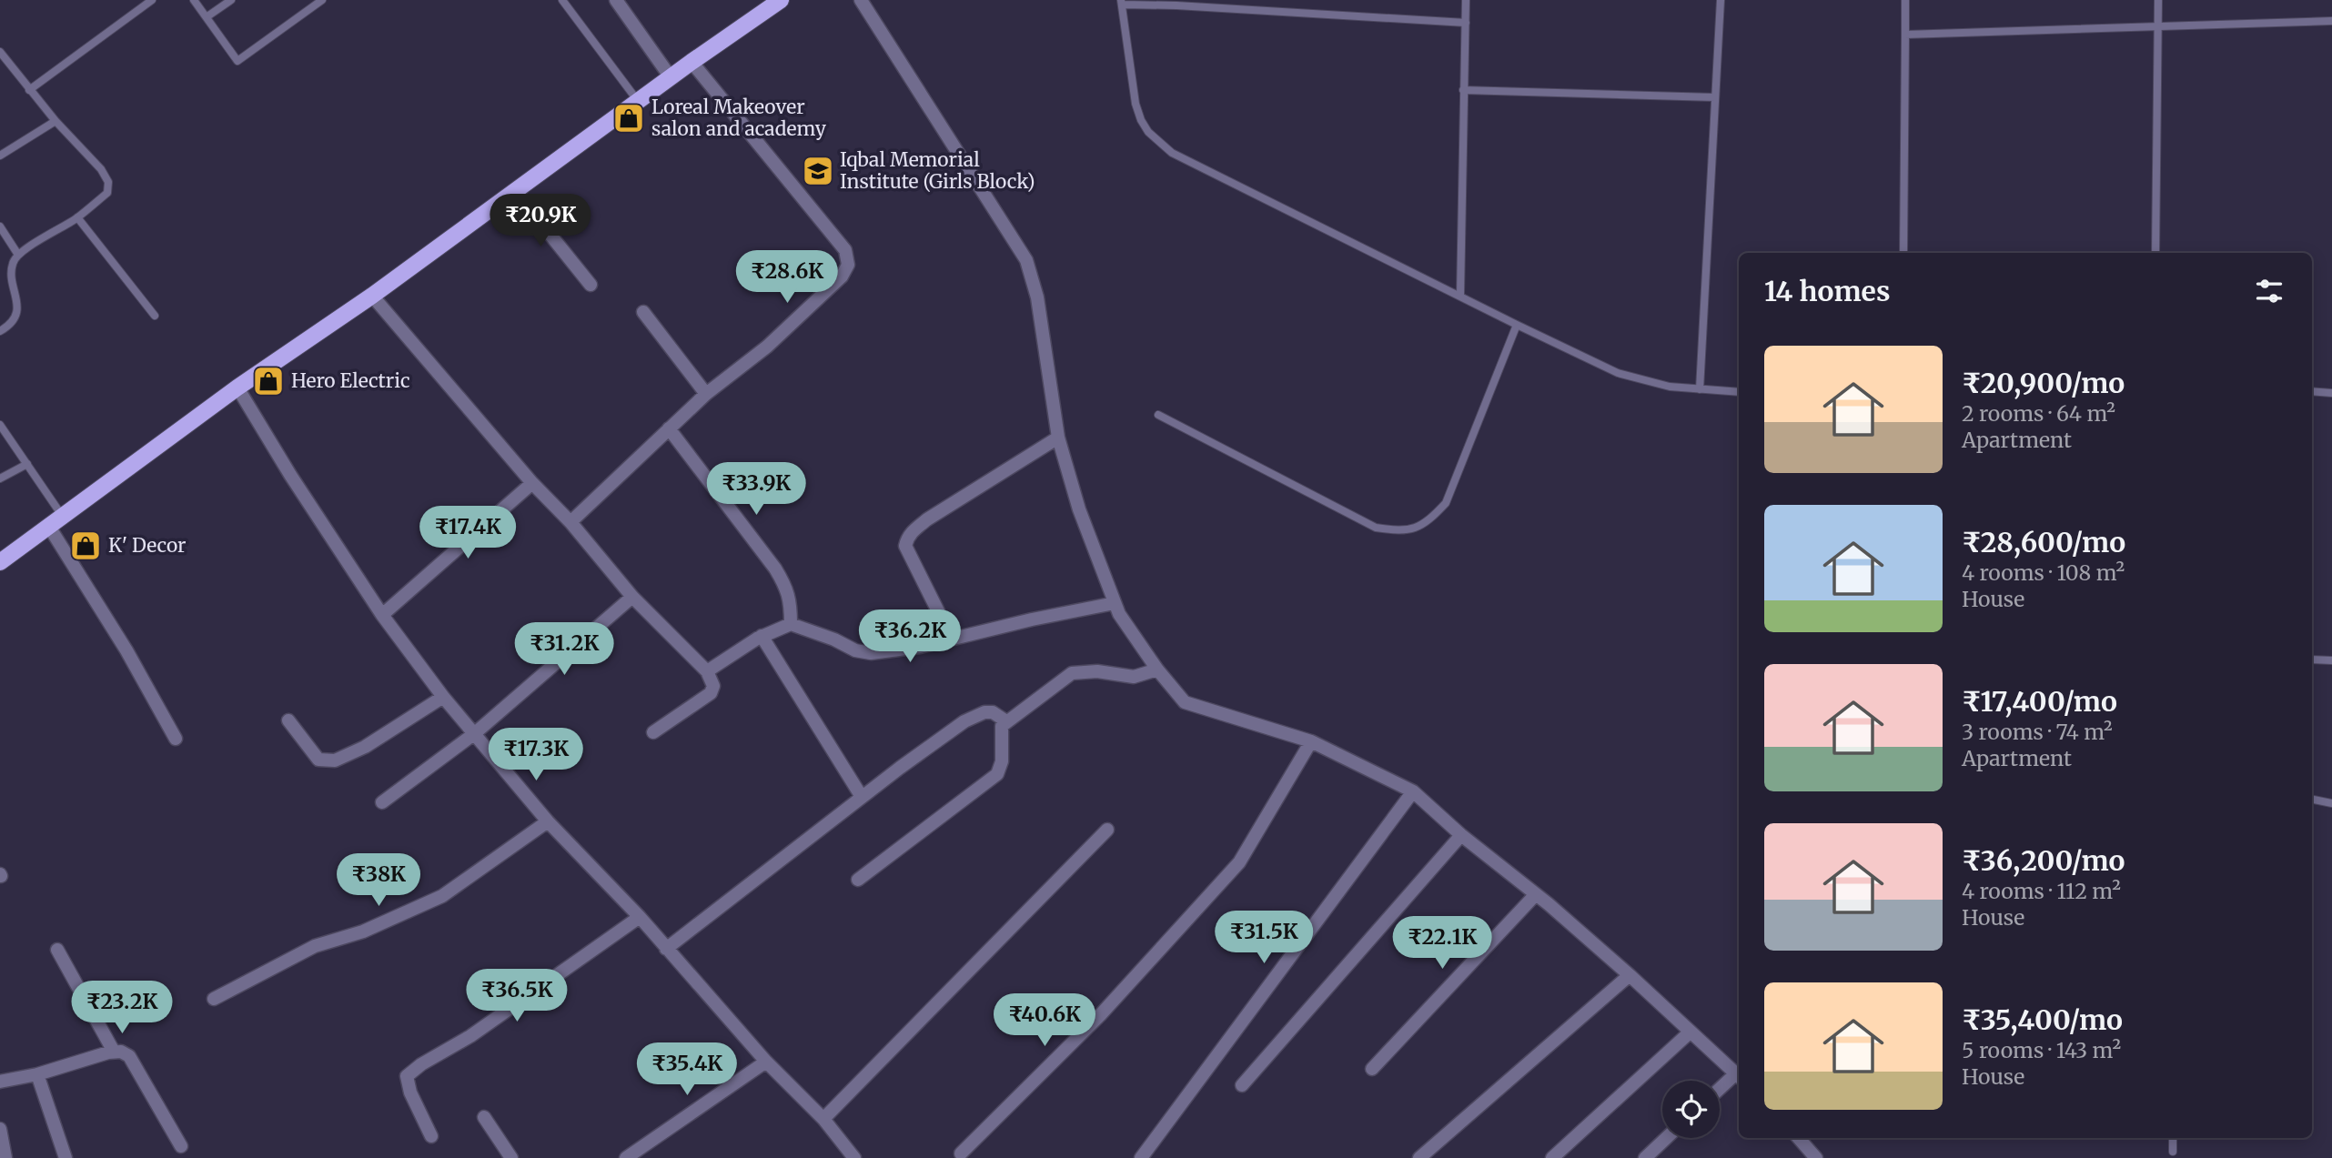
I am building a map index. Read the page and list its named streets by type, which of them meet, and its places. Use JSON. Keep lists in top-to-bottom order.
{
  "places": {
    "shop": ["Loreal Makeover salon and academy", "Hero Electric", "K' Decor"],
    "school or university": ["Iqbal Memorial Institute (Girls Block)"]
  },
  "page": {
    "price": [
      "₹20.9K",
      "₹28.6K",
      "₹33.9K",
      "₹17.4K",
      "₹36.2K",
      "₹31.2K",
      "₹17.3K",
      "₹38K",
      "₹31.5K",
      "₹22.1K",
      "₹36.5K",
      "₹23.2K",
      "₹40.6K",
      "₹35.4K"
    ],
    "heading": "14 homes",
    "list": [
      {
        "name": "₹20,900/mo",
        "note": "2 rooms · 64 m² · Apartment"
      },
      {
        "name": "₹28,600/mo",
        "note": "4 rooms · 108 m² · House"
      },
      {
        "name": "₹17,400/mo",
        "note": "3 rooms · 74 m² · Apartment"
      },
      {
        "name": "₹36,200/mo",
        "note": "4 rooms · 112 m² · House"
      },
      {
        "name": "₹35,400/mo",
        "note": "5 rooms · 143 m² · House"
      }
    ]
  }
}
